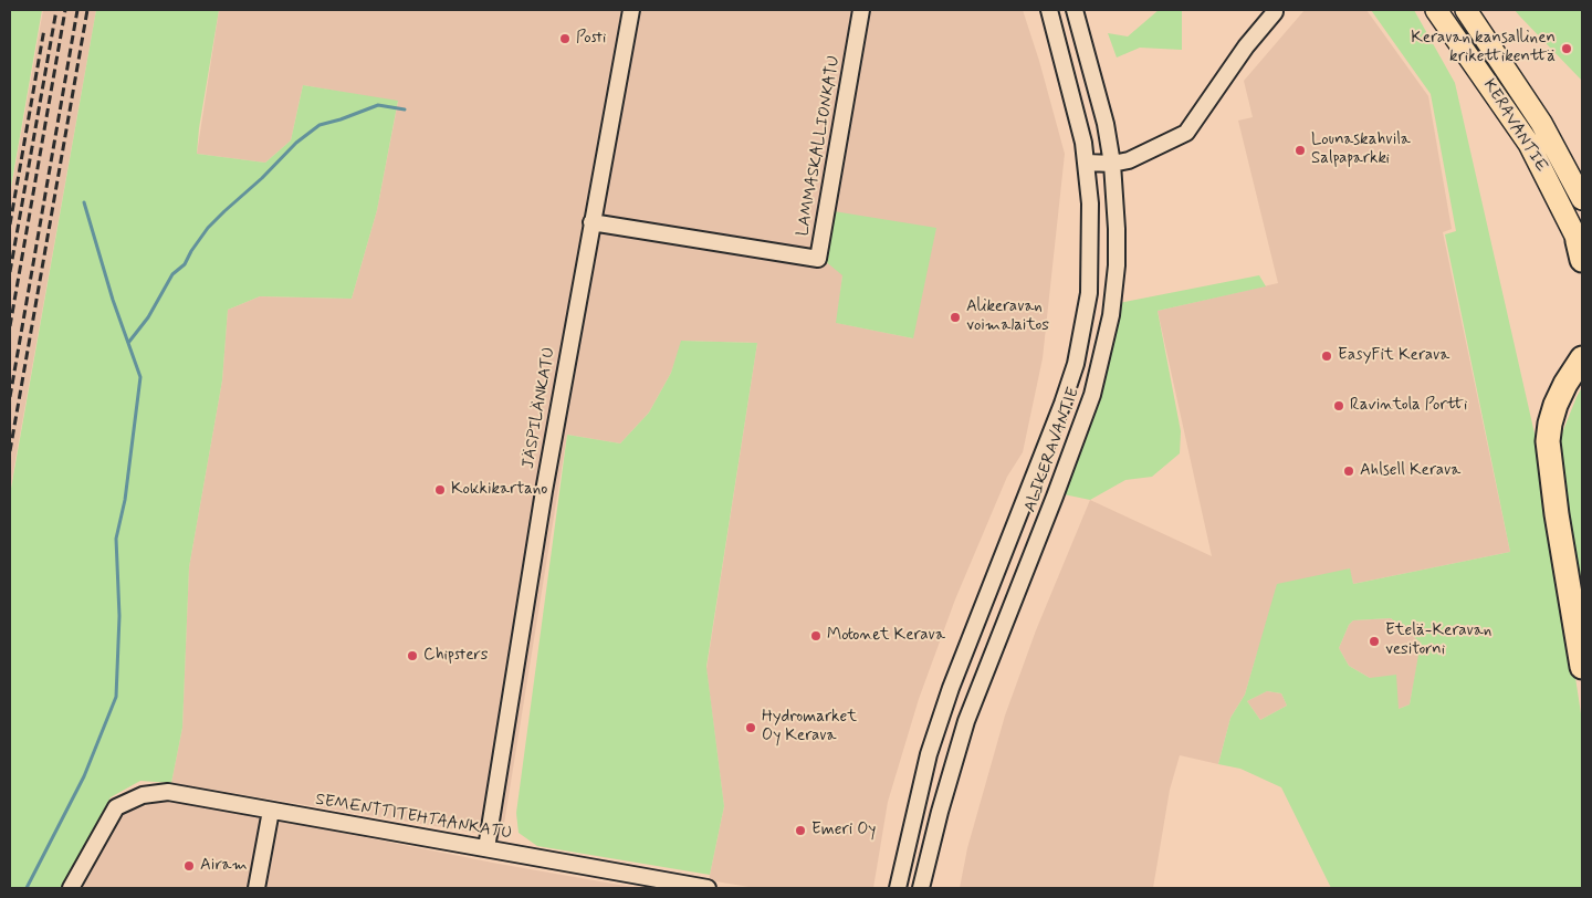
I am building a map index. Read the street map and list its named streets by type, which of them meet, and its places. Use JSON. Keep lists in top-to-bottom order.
{
  "streets": {
    "main road": ["KERAVANTIE"],
    "street": [
      "LAMMASKALLIONKATU",
      "JÄSPILÄNKATU",
      "ALIKERAVANTIE",
      "SEMENTTITEHTAANKATU"
    ]
  },
  "crossings": [
    ["LAMMASKALLIONKATU", "JÄSPILÄNKATU"],
    ["JÄSPILÄNKATU", "SEMENTTITEHTAANKATU"]
  ],
  "places": [
    "Posti",
    "Keravan kansallinen krikettikenttä",
    "Lounaskahvila Salpaparkki",
    "Alikeravan voimalaitos",
    "EasyFit Kerava",
    "Ravintola Portti",
    "Ahlsell Kerava",
    "Kokkikartano",
    "Motonet Kerava",
    "Etelä-Keravan vesitorni",
    "Chipsters",
    "Hydromarket Oy Kerava",
    "Emeri Oy",
    "Airam"
  ]
}
